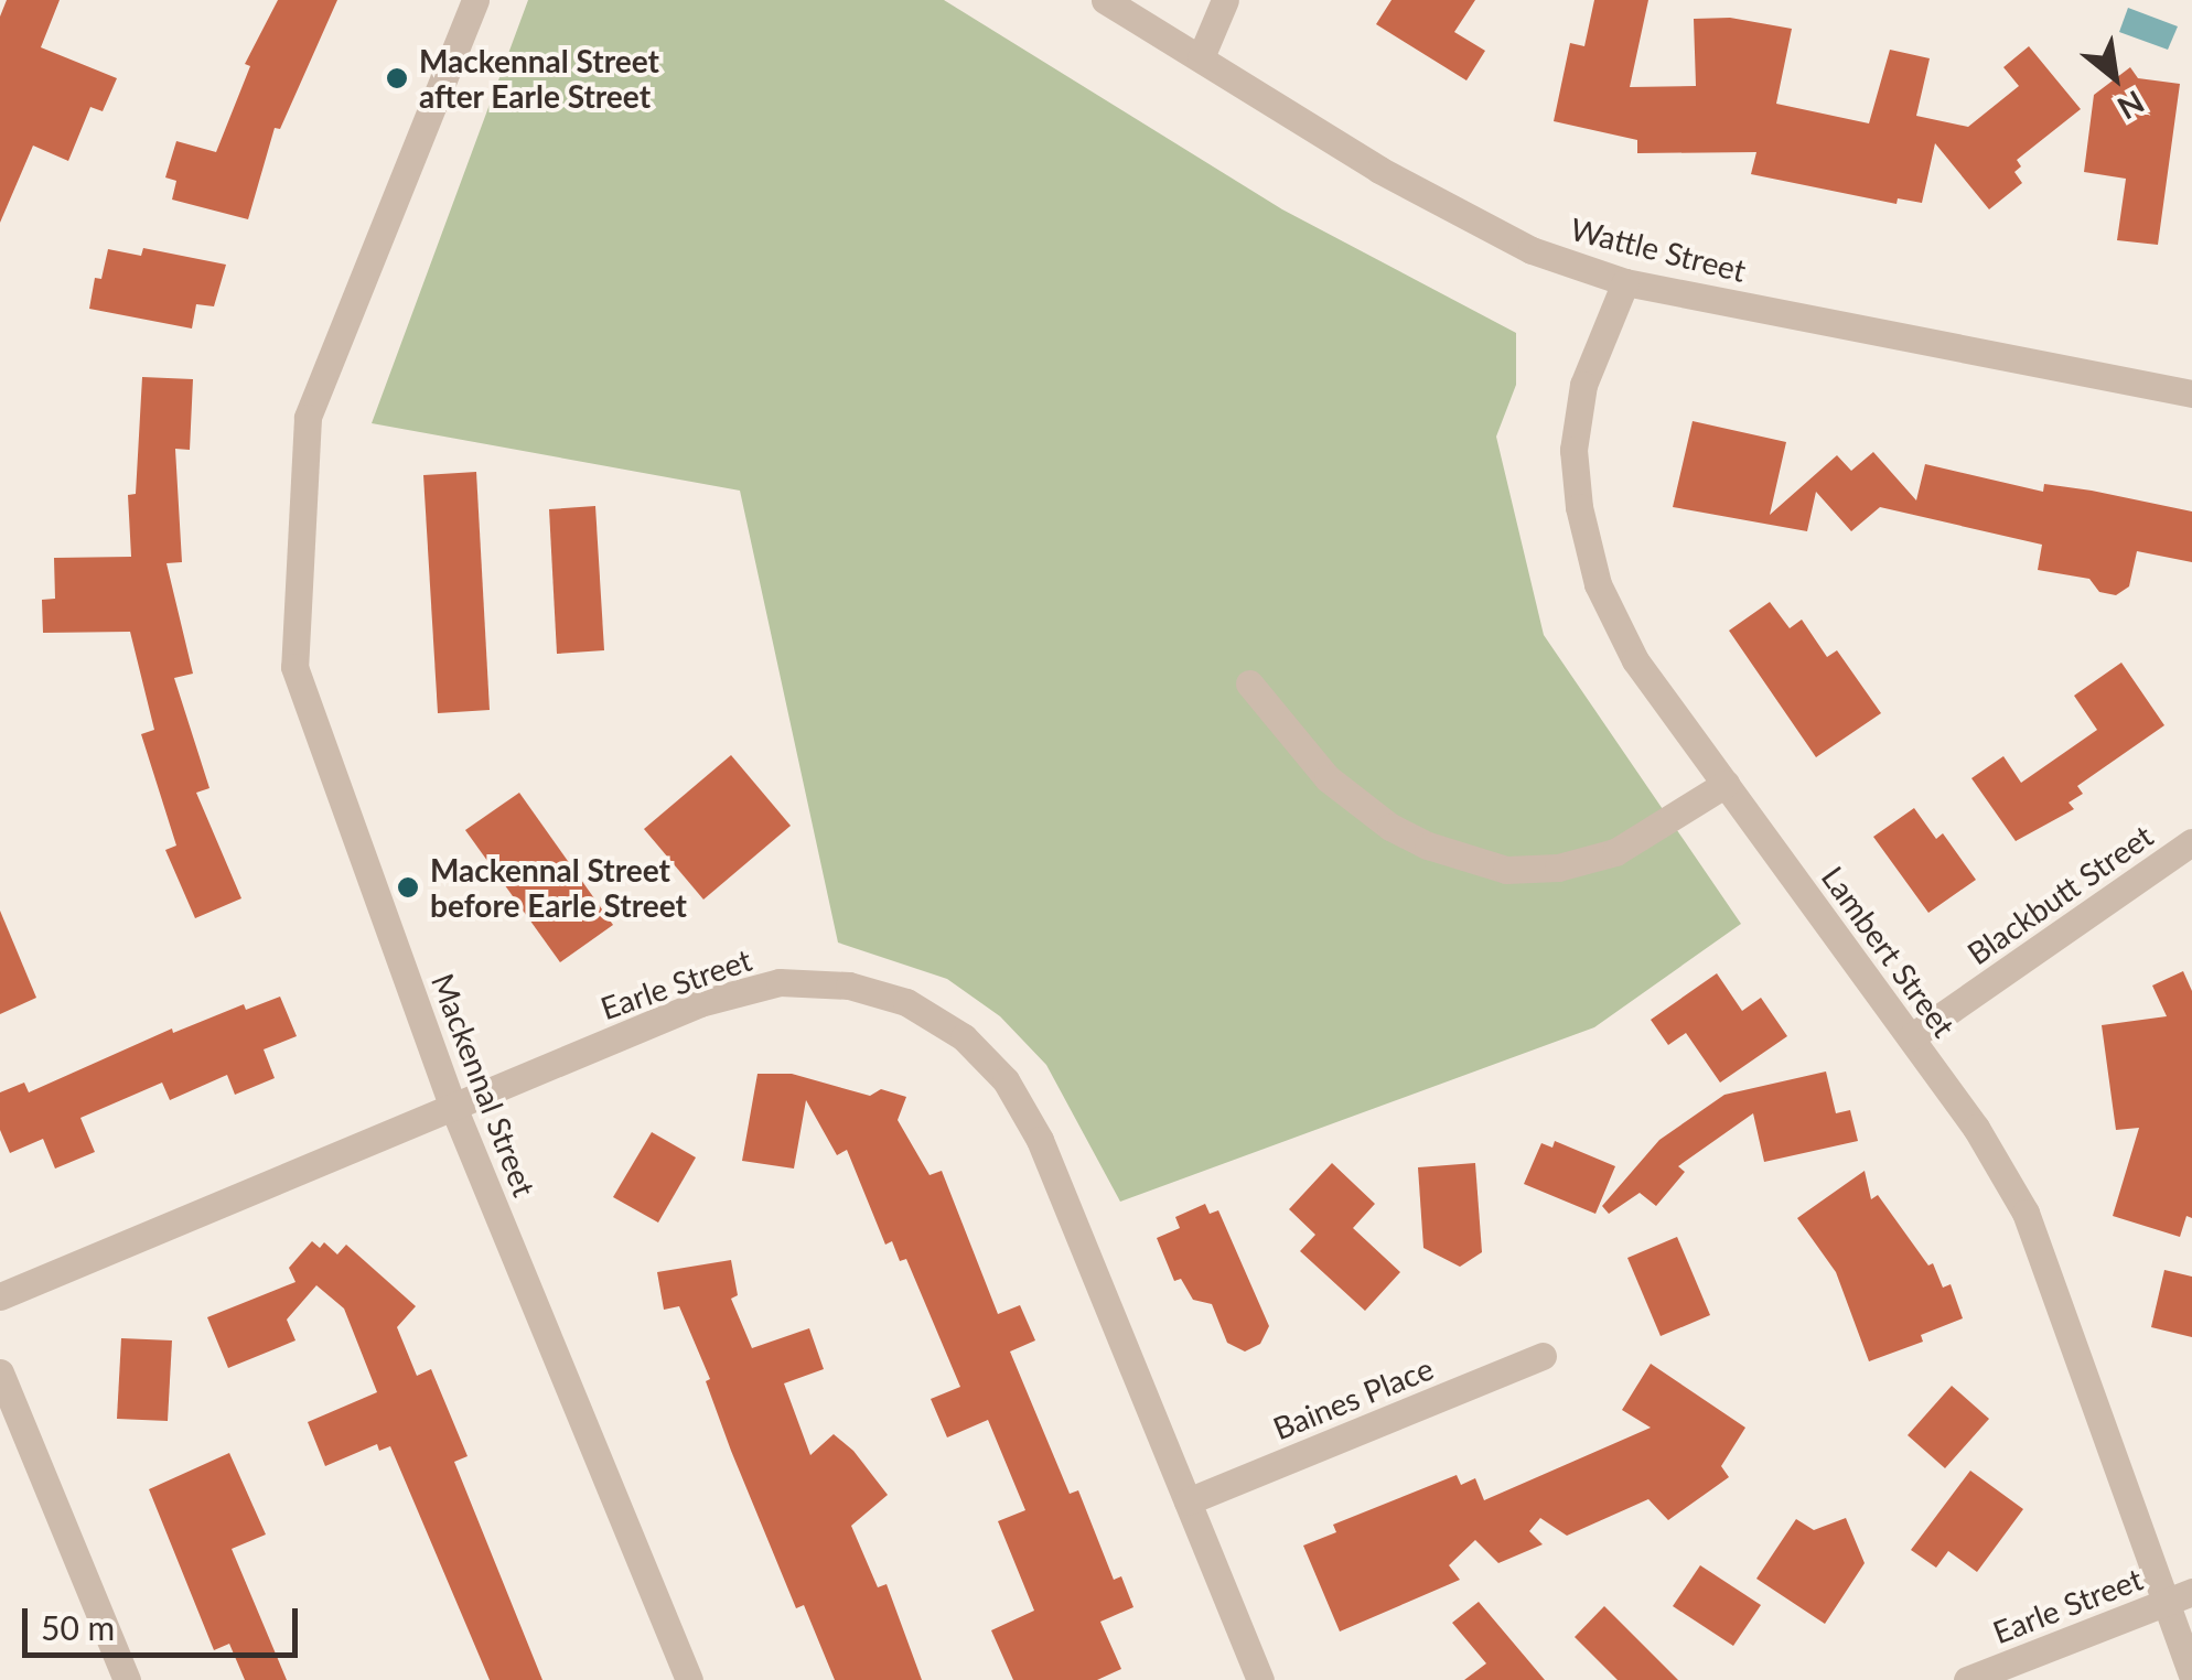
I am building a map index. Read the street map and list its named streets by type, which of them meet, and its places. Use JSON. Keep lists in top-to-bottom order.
{
  "streets": {
    "street": [
      "Wattle Street",
      "Blackbutt Street",
      "Lambert Street",
      "Earle Street",
      "Mackennal Street",
      "Baines Place"
    ]
  },
  "crossings": [
    ["Wattle Street", "Lambert Street"],
    ["Blackbutt Street", "Lambert Street"],
    ["Lambert Street", "Earle Street"],
    ["Earle Street", "Mackennal Street"],
    ["Earle Street", "Baines Place"]
  ],
  "places": ["Mackennal Street after Earle Street", "Mackennal Street before Earle Street"],
  "scale_bar": "50 m",
  "north": "bottom right"
}
